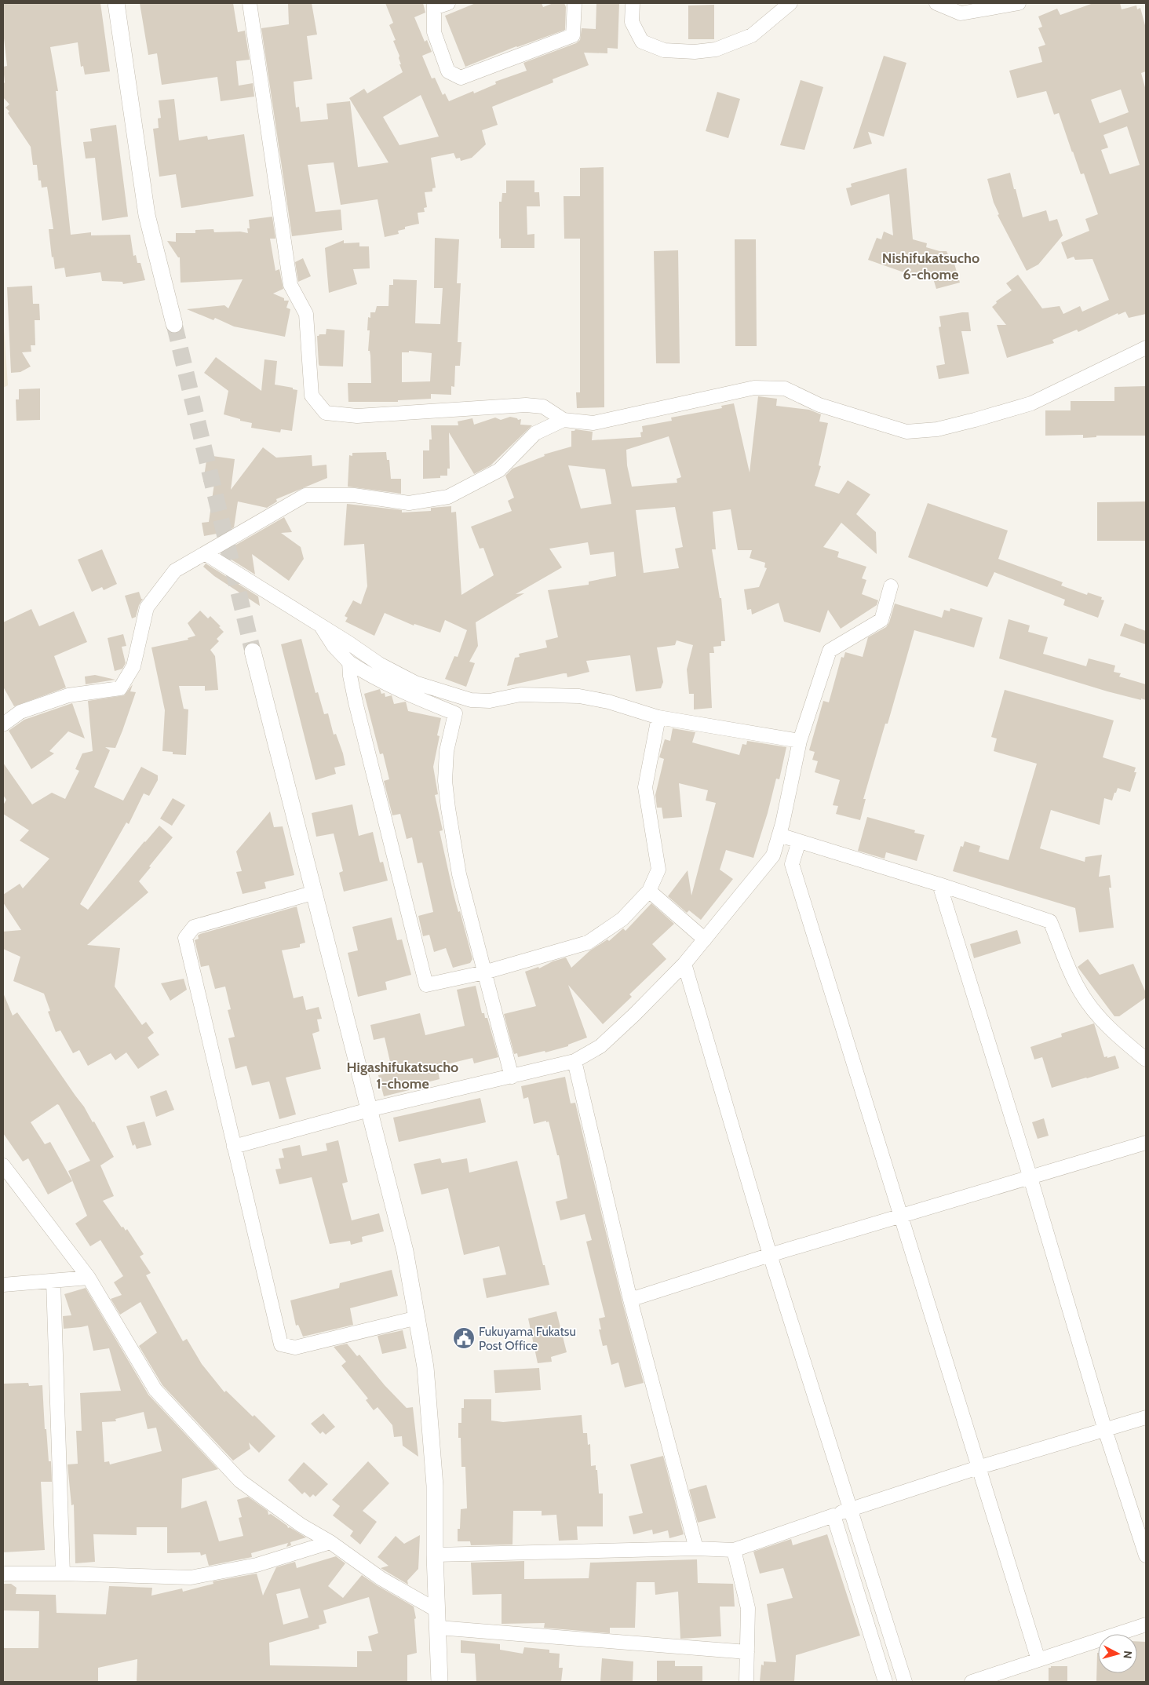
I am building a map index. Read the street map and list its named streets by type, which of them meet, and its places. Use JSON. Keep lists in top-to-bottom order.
{
  "districts": ["Nishifukatsucho 6-chome", "Higashifukatsucho 1-chome"],
  "places": {
    "public building": ["Fukuyama Fukatsu Post Office"]
  },
  "north": "right"
}
